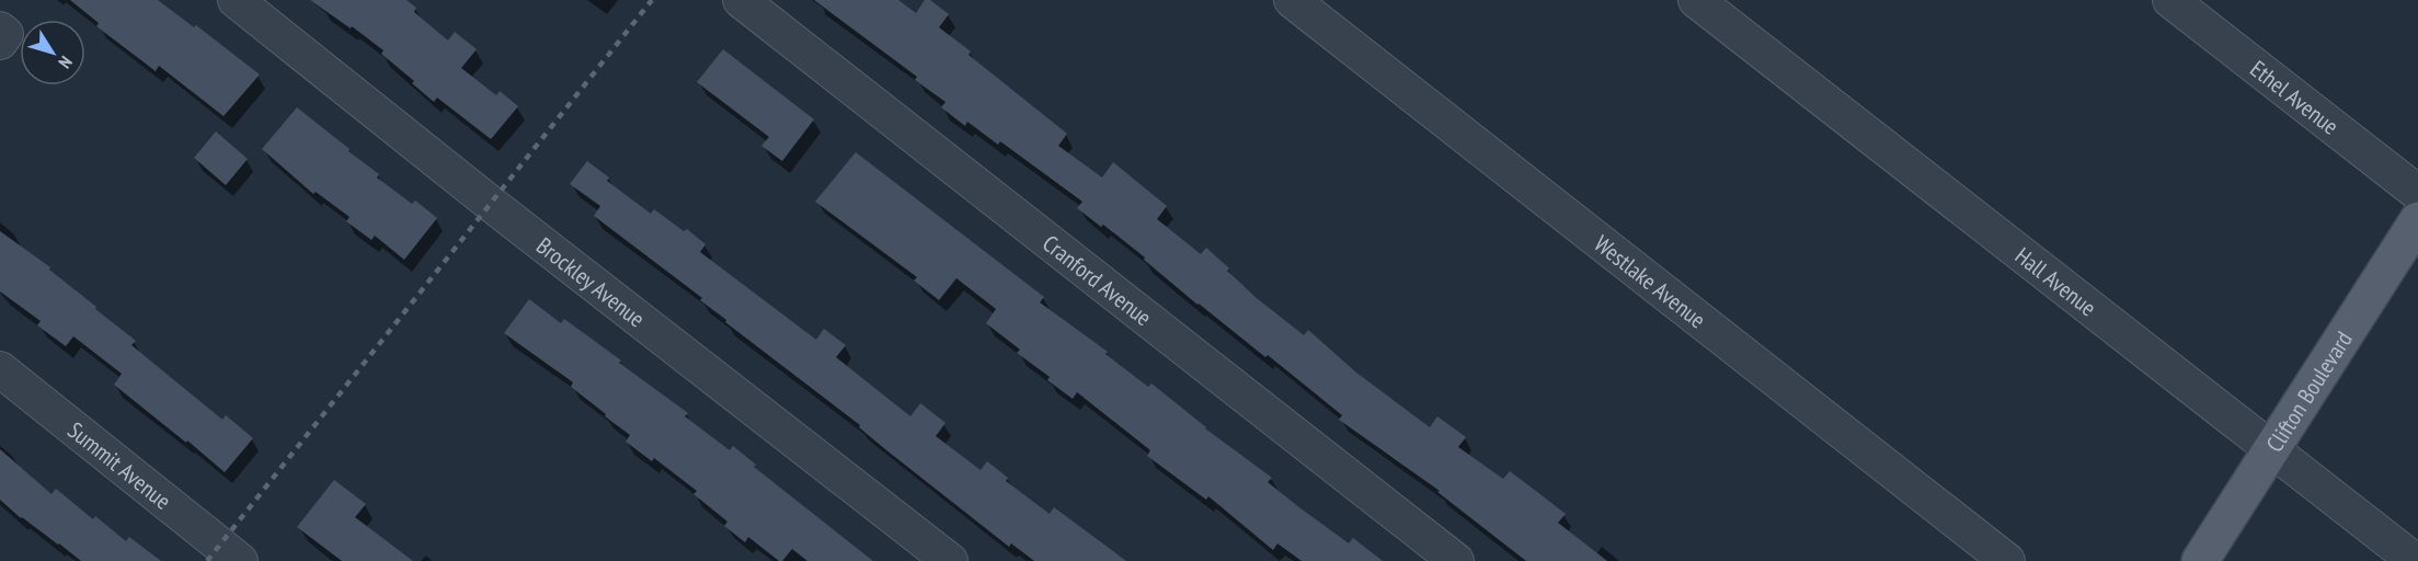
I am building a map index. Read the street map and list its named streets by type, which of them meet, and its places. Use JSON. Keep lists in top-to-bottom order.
{
  "streets": {
    "main road": ["Clifton Boulevard"],
    "street": [
      "Ethel Avenue",
      "Cranford Avenue",
      "Westlake Avenue",
      "Brockley Avenue",
      "Hall Avenue",
      "Summit Avenue"
    ]
  },
  "crossings": [
    ["Hall Avenue", "Clifton Boulevard"]
  ],
  "north": "bottom right"
}
